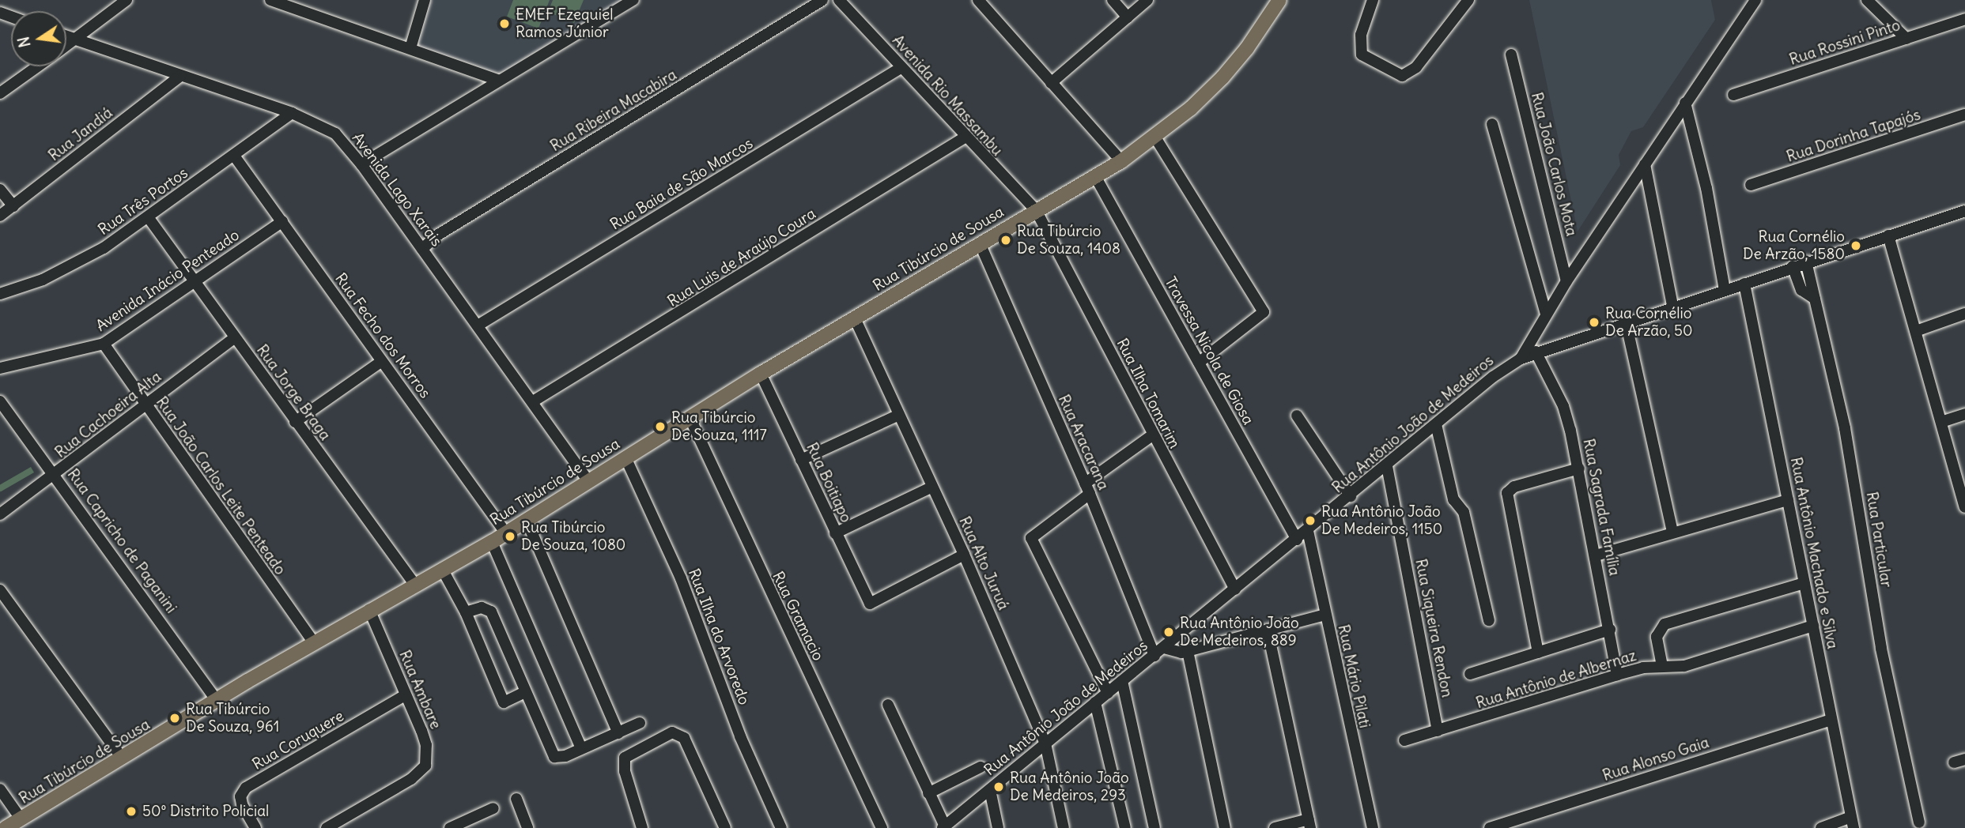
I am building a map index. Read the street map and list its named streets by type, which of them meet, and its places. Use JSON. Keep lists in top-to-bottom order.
{
  "streets": {
    "main road": ["Rua Tibúrcio de Sousa"],
    "street": [
      "Rua Rossini Pinto",
      "Avenida Rio Massambu",
      "Rua Ribeira Macabira",
      "Rua Jandiá",
      "Rua Dorinha Tapajós",
      "Rua João Carlos Mota",
      "Rua Baia de São Marcos",
      "Avenida Lago Xarais",
      "Rua Três Portos",
      "Rua Luis de Araújo Coura",
      "Avenida Inácio Penteado",
      "Rua Fecho dos Morros",
      "Travessa Nicola de Giosa",
      "Rua Jorge Braga",
      "Rua Ilha Tomarim",
      "Rua Cachoeira Alta",
      "Rua Antônio João de Medeiros",
      "Rua Aracarana",
      "Rua Boitiapo",
      "Rua João Carlos Leite Penteado",
      "Rua Sagrada Família",
      "Rua Particular",
      "Rua Capricho de Paganini",
      "Rua Antônio Machado e Silva",
      "Rua Alto Juruá",
      "Rua Gramacio",
      "Rua Siqueira Rendon",
      "Rua Ilha do Arvoredo",
      "Rua Mário Pilati",
      "Rua Antônio de Albernaz",
      "Rua Ambare",
      "Rua Coruquere",
      "Rua Alonso Gaia"
    ]
  },
  "crossings": [
    ["Avenida Rio Massambu", "Rua Baia de São Marcos"],
    ["Avenida Rio Massambu", "Rua Tibúrcio de Sousa"],
    ["Avenida Rio Massambu", "Rua Luis de Araújo Coura"],
    ["Avenida Rio Massambu", "Rua Ilha Tomarim"],
    ["Rua Ribeira Macabira", "Avenida Lago Xarais"],
    ["Rua Jandiá", "Avenida Lago Xarais"],
    ["Rua João Carlos Mota", "Rua Antônio João de Medeiros"],
    ["Rua Baia de São Marcos", "Avenida Lago Xarais"],
    ["Avenida Lago Xarais", "Rua Três Portos"],
    ["Avenida Lago Xarais", "Rua Tibúrcio de Sousa"],
    ["Avenida Lago Xarais", "Rua Luis de Araújo Coura"],
    ["Rua Três Portos", "Rua Fecho dos Morros"],
    ["Rua Três Portos", "Rua Jorge Braga"],
    ["Rua Tibúrcio de Sousa", "Rua Fecho dos Morros"],
    ["Rua Tibúrcio de Sousa", "Travessa Nicola de Giosa"],
    ["Rua Tibúrcio de Sousa", "Rua Jorge Braga"],
    ["Rua Tibúrcio de Sousa", "Rua Ilha Tomarim"],
    ["Rua Tibúrcio de Sousa", "Rua Aracarana"],
    ["Rua Tibúrcio de Sousa", "Rua Boitiapo"],
    ["Rua Tibúrcio de Sousa", "Rua João Carlos Leite Penteado"],
    ["Rua Tibúrcio de Sousa", "Rua Capricho de Paganini"],
    ["Rua Tibúrcio de Sousa", "Rua Alto Juruá"],
    ["Rua Tibúrcio de Sousa", "Rua Gramacio"],
    ["Rua Tibúrcio de Sousa", "Rua Ilha do Arvoredo"],
    ["Rua Tibúrcio de Sousa", "Rua Ambare"],
    ["Avenida Inácio Penteado", "Rua Fecho dos Morros"],
    ["Avenida Inácio Penteado", "Rua Jorge Braga"],
    ["Avenida Inácio Penteado", "Rua João Carlos Leite Penteado"],
    ["Travessa Nicola de Giosa", "Rua Antônio João de Medeiros"],
    ["Rua Jorge Braga", "Rua Cachoeira Alta"],
    ["Rua Ilha Tomarim", "Rua Antônio João de Medeiros"],
    ["Rua Cachoeira Alta", "Rua João Carlos Leite Penteado"],
    ["Rua Cachoeira Alta", "Rua Capricho de Paganini"],
    ["Rua Antônio João de Medeiros", "Rua Aracarana"],
    ["Rua Antônio João de Medeiros", "Rua Alto Juruá"],
    ["Rua Antônio João de Medeiros", "Rua Siqueira Rendon"],
    ["Rua Antônio João de Medeiros", "Rua Mário Pilati"],
    ["Rua Boitiapo", "Rua Alto Juruá"],
    ["Rua Sagrada Família", "Rua Antônio de Albernaz"],
    ["Rua Antônio Machado e Silva", "Rua Antônio de Albernaz"],
    ["Rua Antônio Machado e Silva", "Rua Alonso Gaia"],
    ["Rua Siqueira Rendon", "Rua Antônio de Albernaz"],
    ["Rua Ambare", "Rua Coruquere"]
  ],
  "places": [
    "EMEF Ezequiel Ramos Júnior",
    "Rua Tibúrcio De Souza, 1408",
    "Rua Cornélio De Arzão, 1580",
    "Rua Cornélio De Arzão, 50",
    "Rua Tibúrcio De Souza, 1117",
    "Rua Antônio João De Medeiros, 1150",
    "Rua Tibúrcio De Souza, 1080",
    "Rua Antônio João De Medeiros, 889",
    "Rua Tibúrcio De Souza, 961",
    "Rua Antônio João De Medeiros, 293",
    "50º Distrito Policial"
  ],
  "north": "left"
}
